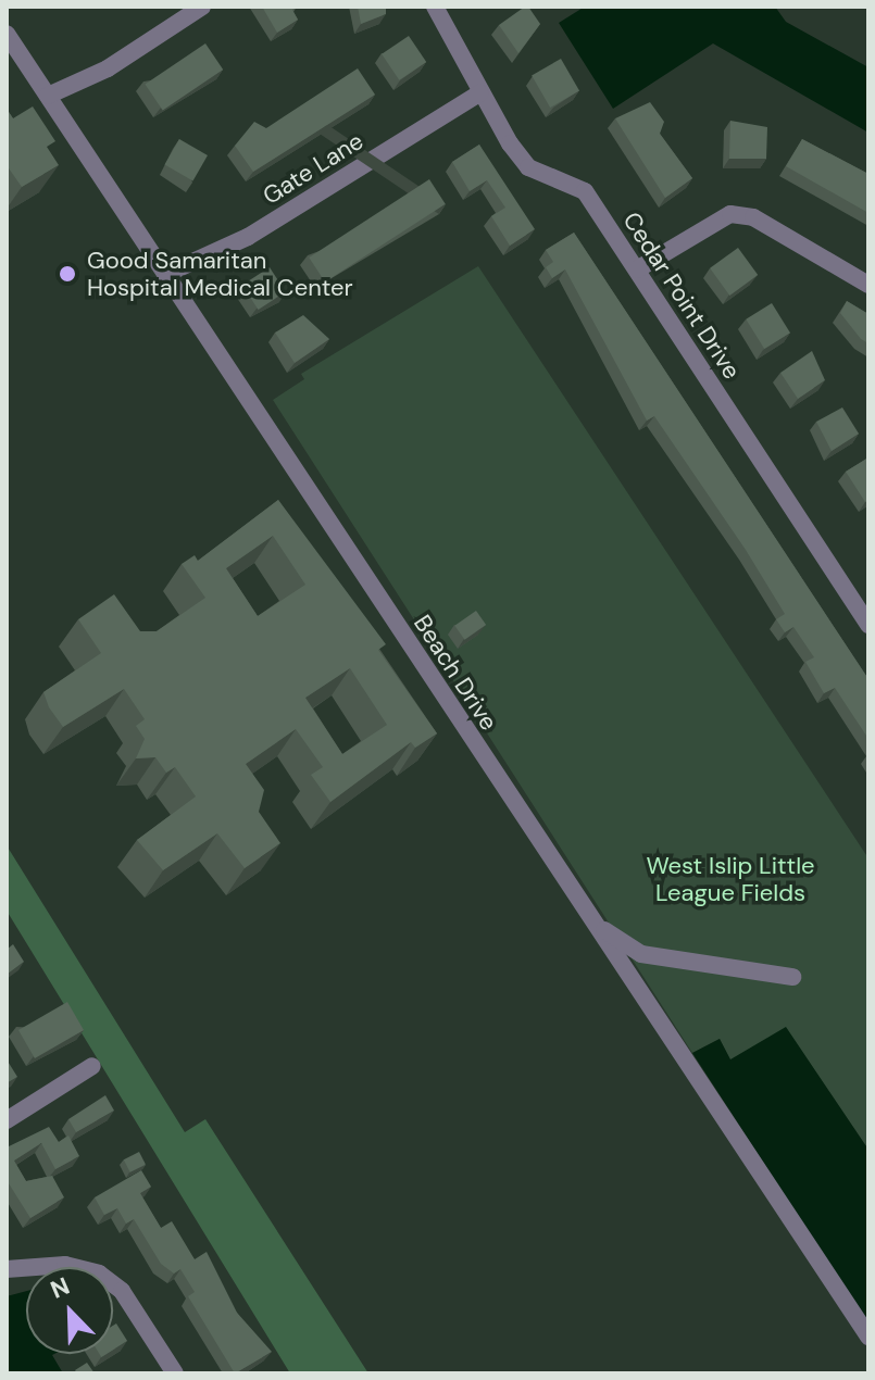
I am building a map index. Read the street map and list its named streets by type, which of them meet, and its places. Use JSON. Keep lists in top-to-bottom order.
{
  "streets": {
    "street": ["Gate Lane", "Cedar Point Drive", "Beach Drive"]
  },
  "crossings": [
    ["Gate Lane", "Cedar Point Drive"],
    ["Gate Lane", "Beach Drive"]
  ],
  "parks": ["West Islip Little League Fields"],
  "places": ["Good Samaritan Hospital Medical Center"],
  "north": "top left"
}
